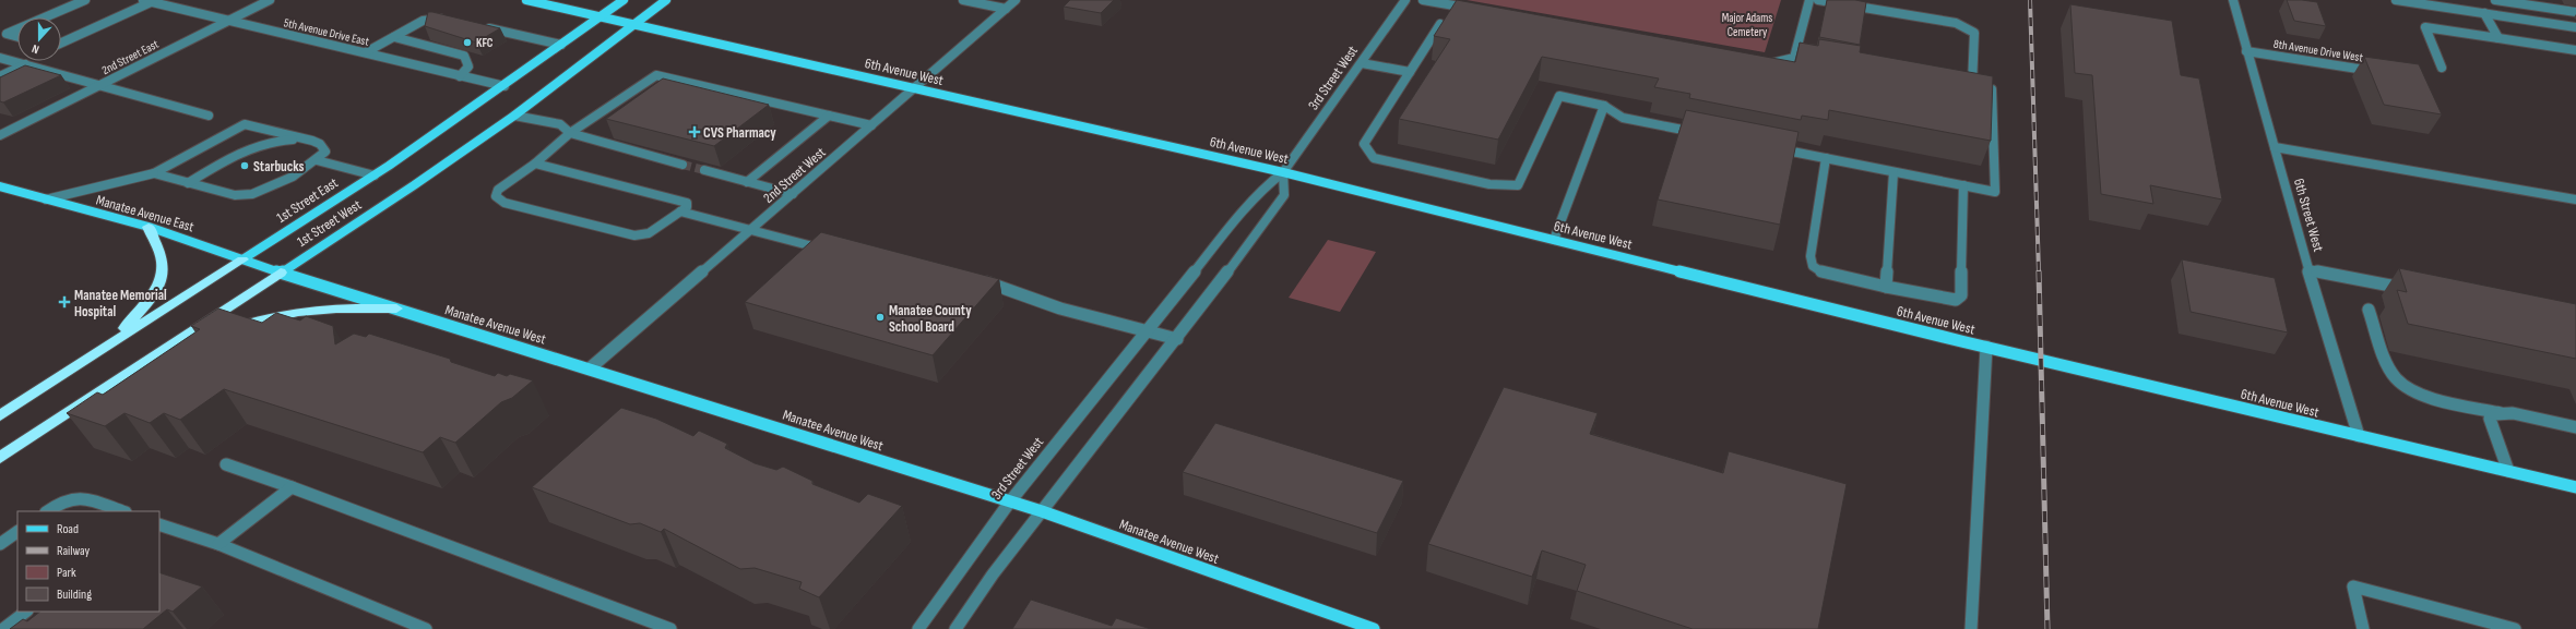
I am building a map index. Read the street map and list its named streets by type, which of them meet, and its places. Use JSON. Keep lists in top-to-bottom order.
{
  "streets": {
    "highway": ["1st Street East", "1st Street West"],
    "main road": ["6th Avenue West", "Manatee Avenue East", "Manatee Avenue West"],
    "street": [
      "5th Avenue Drive East",
      "8th Avenue Drive West",
      "2nd Street East",
      "3rd Street West",
      "2nd Street West",
      "6th Street West"
    ]
  },
  "crossings": [
    ["5th Avenue Drive East", "2nd Street East"],
    ["5th Avenue Drive East", "1st Street East"],
    ["8th Avenue Drive West", "6th Street West"],
    ["6th Avenue West", "3rd Street West"],
    ["6th Avenue West", "2nd Street West"],
    ["6th Avenue West", "1st Street East"],
    ["6th Avenue West", "6th Street West"],
    ["6th Avenue West", "1st Street West"],
    ["3rd Street West", "Manatee Avenue West"],
    ["2nd Street West", "Manatee Avenue West"],
    ["1st Street East", "Manatee Avenue East"],
    ["Manatee Avenue East", "1st Street West"],
    ["Manatee Avenue East", "Manatee Avenue West"],
    ["1st Street West", "Manatee Avenue West"]
  ],
  "parks": ["Major Adams Cemetery"],
  "places": {
    "other": ["KFC", "Starbucks", "Manatee County School Board"],
    "health": ["CVS Pharmacy", "Manatee Memorial Hospital"]
  },
  "legend": [
    "Road",
    "Railway",
    "Park",
    "Building"
  ],
  "north": "bottom"
}
